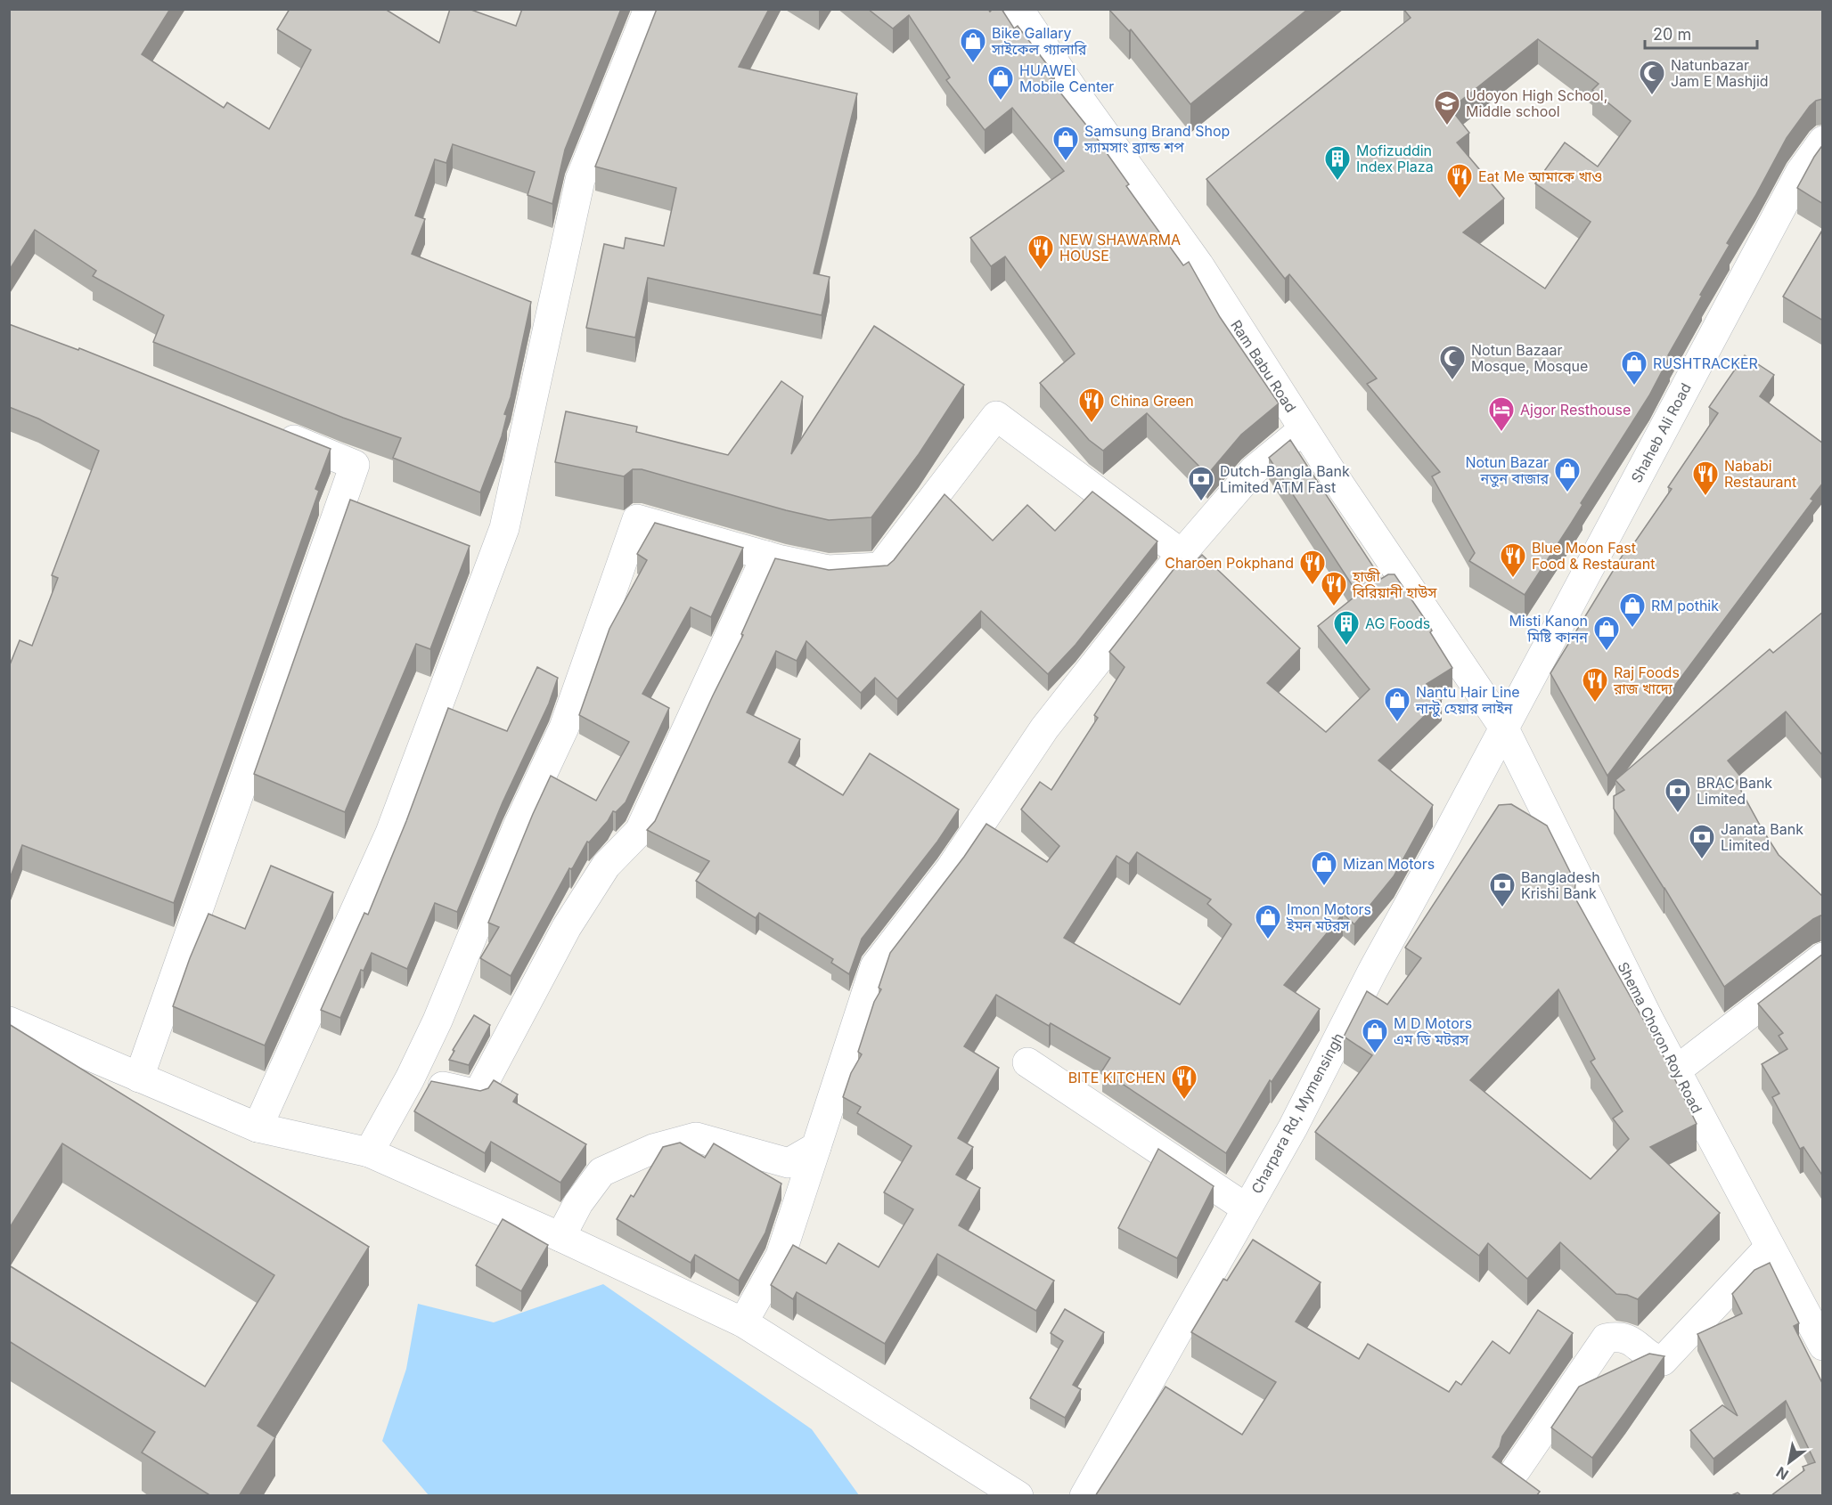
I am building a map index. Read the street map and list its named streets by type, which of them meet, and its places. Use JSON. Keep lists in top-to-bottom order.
{
  "streets": {
    "street": [
      "Ram Babu Road",
      "Shaheb Ali Road",
      "Shema Choron Roy Road",
      "Charpara Rd, Mymensingh"
    ]
  },
  "crossings": [
    ["Ram Babu Road", "Shaheb Ali Road"],
    ["Ram Babu Road", "Shema Choron Roy Road"],
    ["Ram Babu Road", "Charpara Rd, Mymensingh"],
    ["Shaheb Ali Road", "Shema Choron Roy Road"],
    ["Shaheb Ali Road", "Charpara Rd, Mymensingh"],
    ["Shema Choron Roy Road", "Charpara Rd, Mymensingh"]
  ],
  "places": {
    "shop": [
      "Bike Gallary সাইকেল গ্যালারি",
      "HUAWEI Mobile Center",
      "Samsung Brand Shop স্যামসাং ব্র্যান্ড শপ",
      "RUSHTRACKER",
      "Notun Bazar নতুন বাজার",
      "RM pothik",
      "Misti Kanon মিষ্টি কানন",
      "Nantu Hair Line নান্টু হেয়ার লাইন",
      "Mizan Motors",
      "Imon Motors ইমন মটরস",
      "M D Motors এম ডি মটরস"
    ],
    "mosque": ["Natunbazar Jam E Mashjid", "Notun Bazaar Mosque, Mosque"],
    "school or university": ["Udoyon High School, Middle school"],
    "building": ["Mofizuddin Index Plaza", "AG Foods"],
    "restaurant": [
      "Eat Me আমাকে খাও",
      "NEW SHAWARMA HOUSE",
      "China Green",
      "Nababi Restaurant",
      "Blue Moon Fast Food & Restaurant",
      "Charoen Pokphand",
      "হাজী বিরিয়ানী হাউস",
      "Raj Foods রাজ খাদ্যে",
      "BITE KITCHEN"
    ],
    "hotel": ["Ajgor Resthouse"],
    "bank": [
      "Dutch-Bangla Bank Limited ATM Fast",
      "BRAC Bank Limited",
      "Janata Bank Limited",
      "Bangladesh Krishi Bank"
    ]
  },
  "scale_bar": "20 m",
  "north": "bottom left"
}
